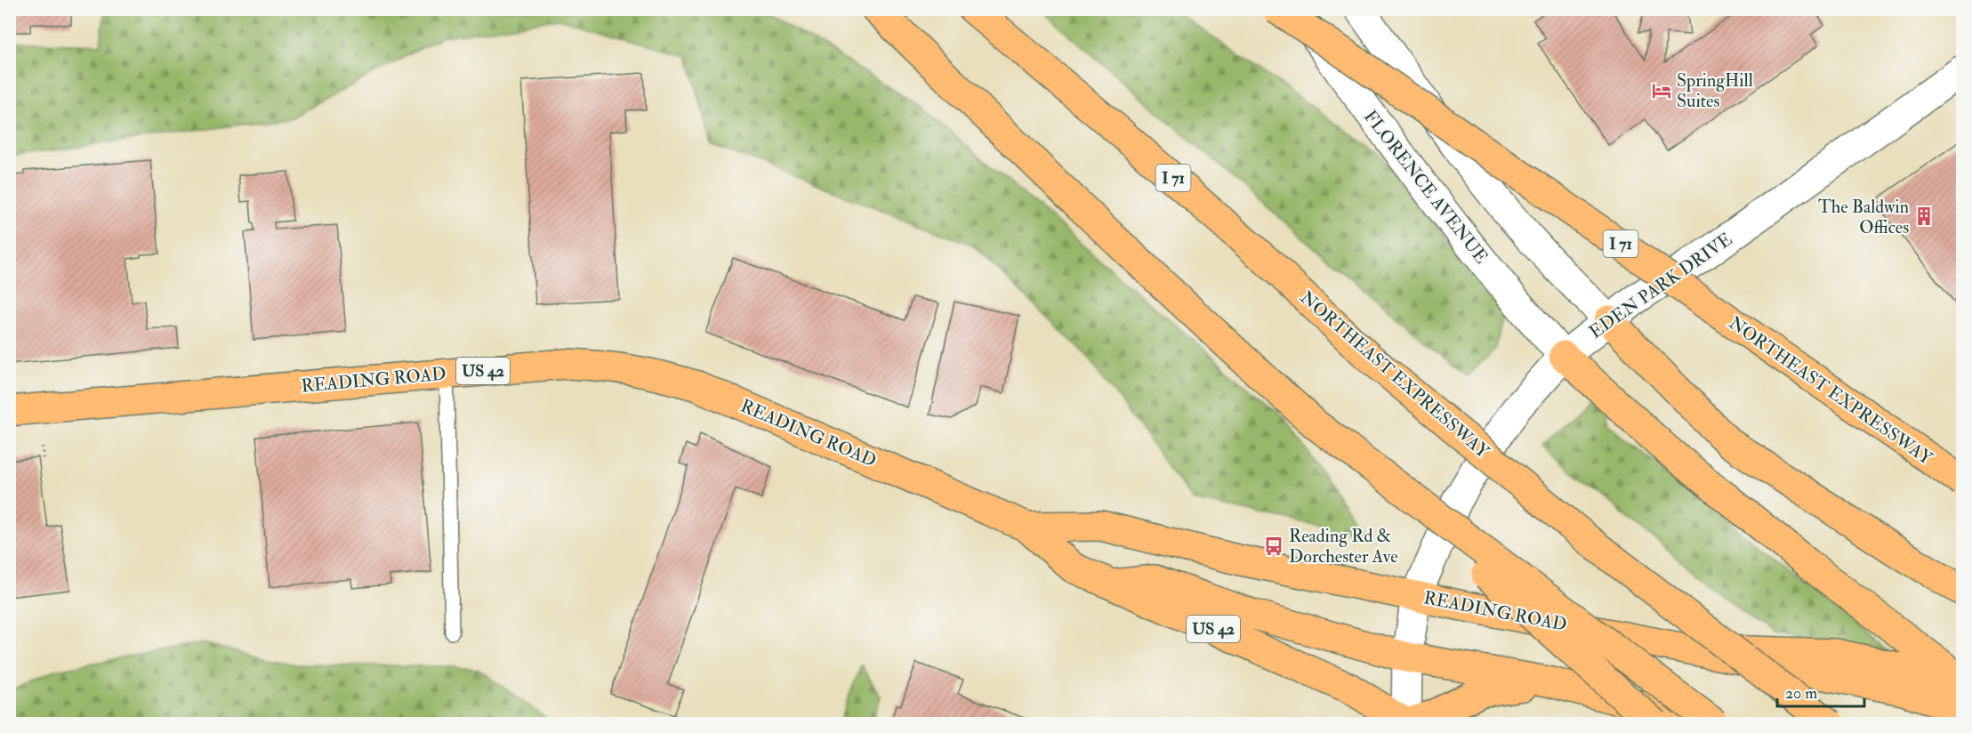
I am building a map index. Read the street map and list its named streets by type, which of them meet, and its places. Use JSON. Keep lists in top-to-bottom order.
{
  "streets": {
    "main road": [
      "I 71",
      "US 42",
      "NORTHEAST EXPRESSWAY",
      "READING ROAD"
    ],
    "street": ["FLORENCE AVENUE", "EDEN PARK DRIVE"]
  },
  "crossings": [
    ["FLORENCE AVENUE", "EDEN PARK DRIVE"],
    ["EDEN PARK DRIVE", "READING ROAD"]
  ],
  "places": {
    "hotel": ["SpringHill Suites"],
    "building": ["The Baldwin Offices"],
    "bus stop": ["Reading Rd & Dorchester Ave"]
  },
  "scale_bar": "20 m"
}
